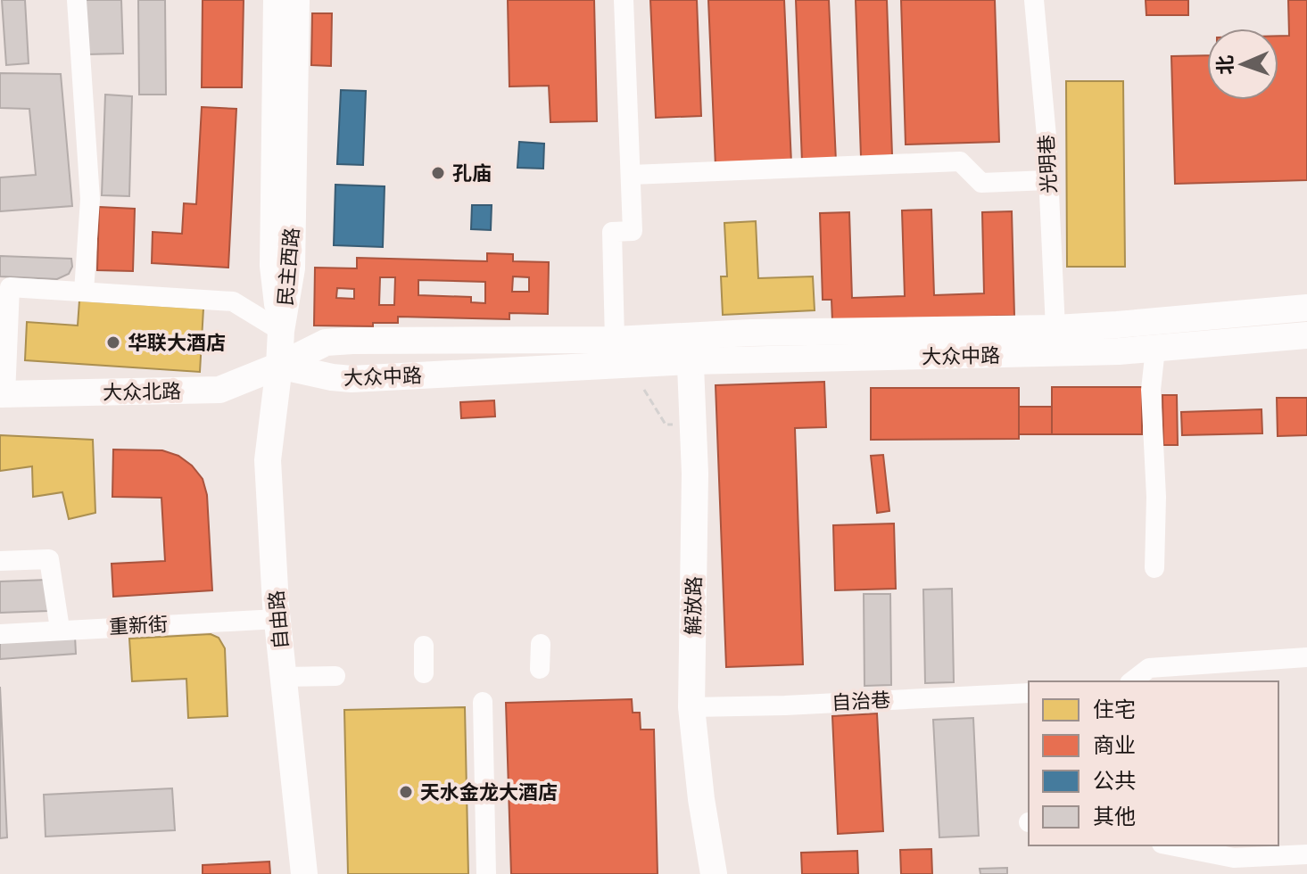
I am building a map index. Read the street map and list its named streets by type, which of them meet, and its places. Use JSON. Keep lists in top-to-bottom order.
{
  "streets": {
    "main road": [
      "民主西路",
      "大众中路",
      "大众北路",
      "解放路",
      "自由路"
    ],
    "street": ["光明巷", "重新街", "自治巷"]
  },
  "crossings": [
    ["光明巷", "大众中路"],
    ["民主西路", "自由路"],
    ["大众中路", "大众北路"],
    ["大众中路", "解放路"],
    ["大众中路", "自由路"],
    ["大众北路", "自由路"],
    ["解放路", "自治巷"],
    ["自由路", "重新街"]
  ],
  "places": ["孔庙", "华联大酒店", "天水金龙大酒店"],
  "legend": [
    "住宅",
    "商业",
    "公共",
    "其他"
  ],
  "north": "left"
}
